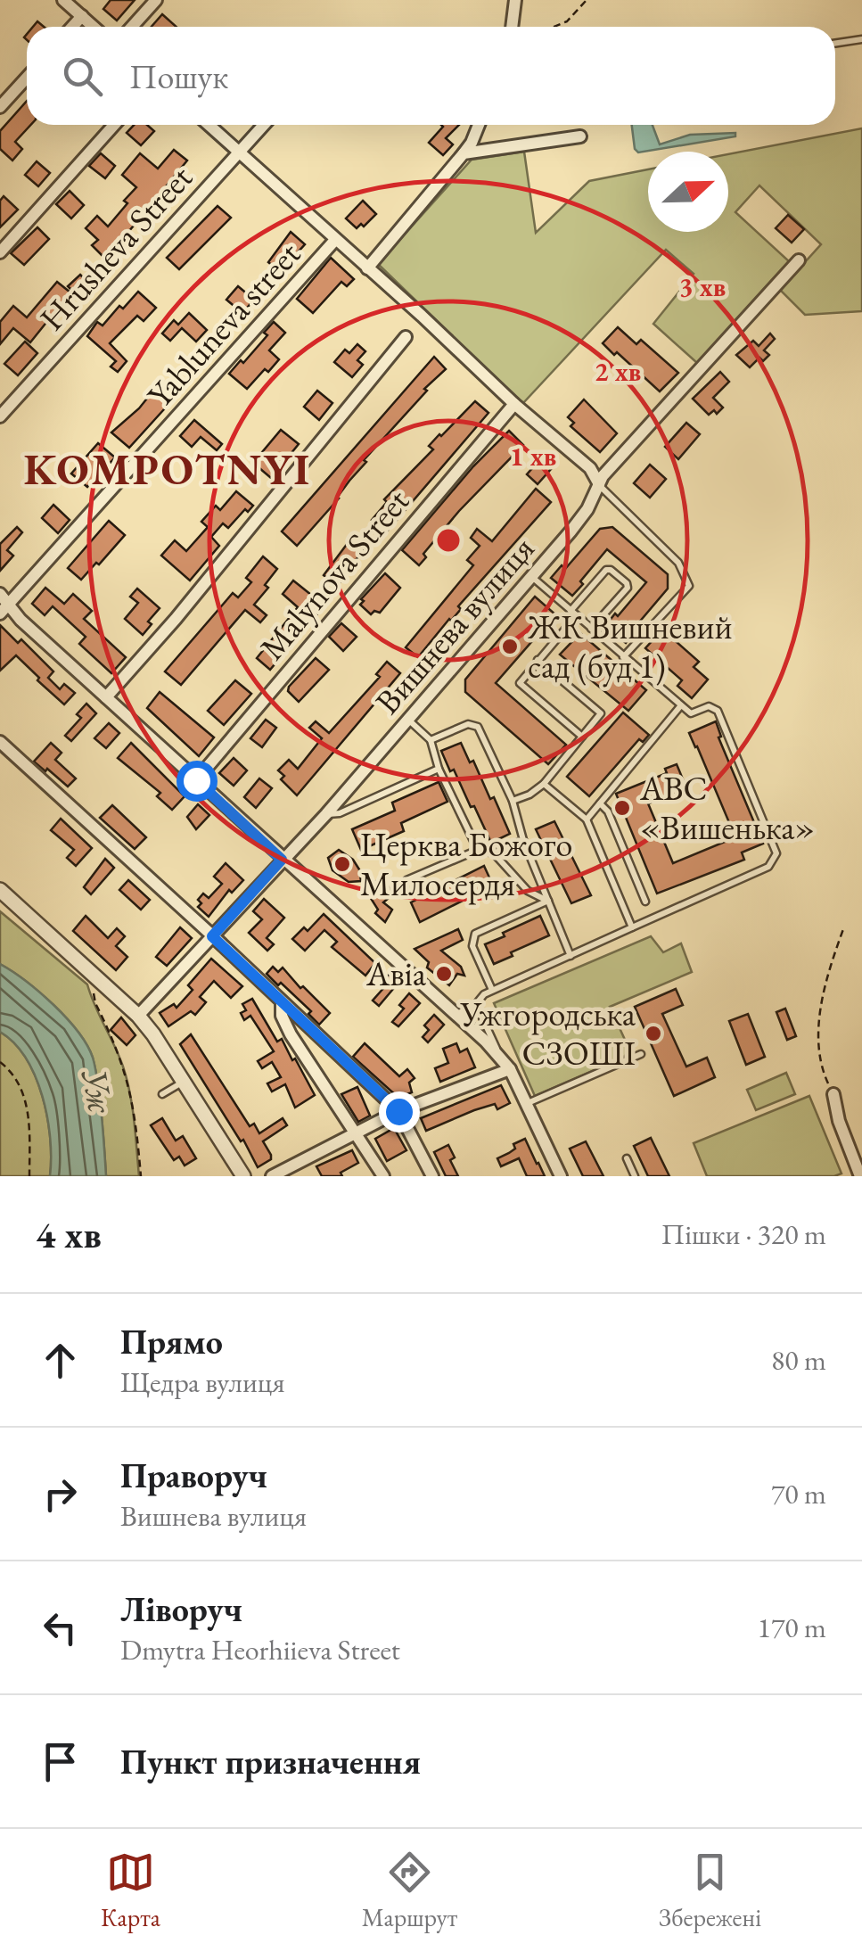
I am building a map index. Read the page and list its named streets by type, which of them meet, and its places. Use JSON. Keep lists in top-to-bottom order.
{
  "streets": {
    "street": [
      "Hrusheva Street",
      "Yabluneva street",
      "Malynova Street",
      "Вишнева вулиця"
    ]
  },
  "districts": ["KOMPOTNYI"],
  "water": ["Уж"],
  "places": [
    "ЖК Вишневий сад (буд 1)",
    "ABC «Вишенька»",
    "Церква Божого Милосердя",
    "Авіа",
    "Ужгородська СЗОШІ"
  ],
  "north": "right",
  "page": {
    "search": "Пошук",
    "heading": ["4 хв", "Пішки · 320 m"],
    "list": [
      ["Прямо", "Щедра вулиця", "80 m"],
      ["Праворуч", "Вишнева вулиця", "70 m"],
      ["Ліворуч", "Dmytra Heorhiieva Street", "170 m"],
      "Пункт призначення"
    ],
    "nav": ["Карта", "Маршрут", "Збережені"]
  },
  "rings": ["3 хв", "2 хв", "1 хв"]
}
